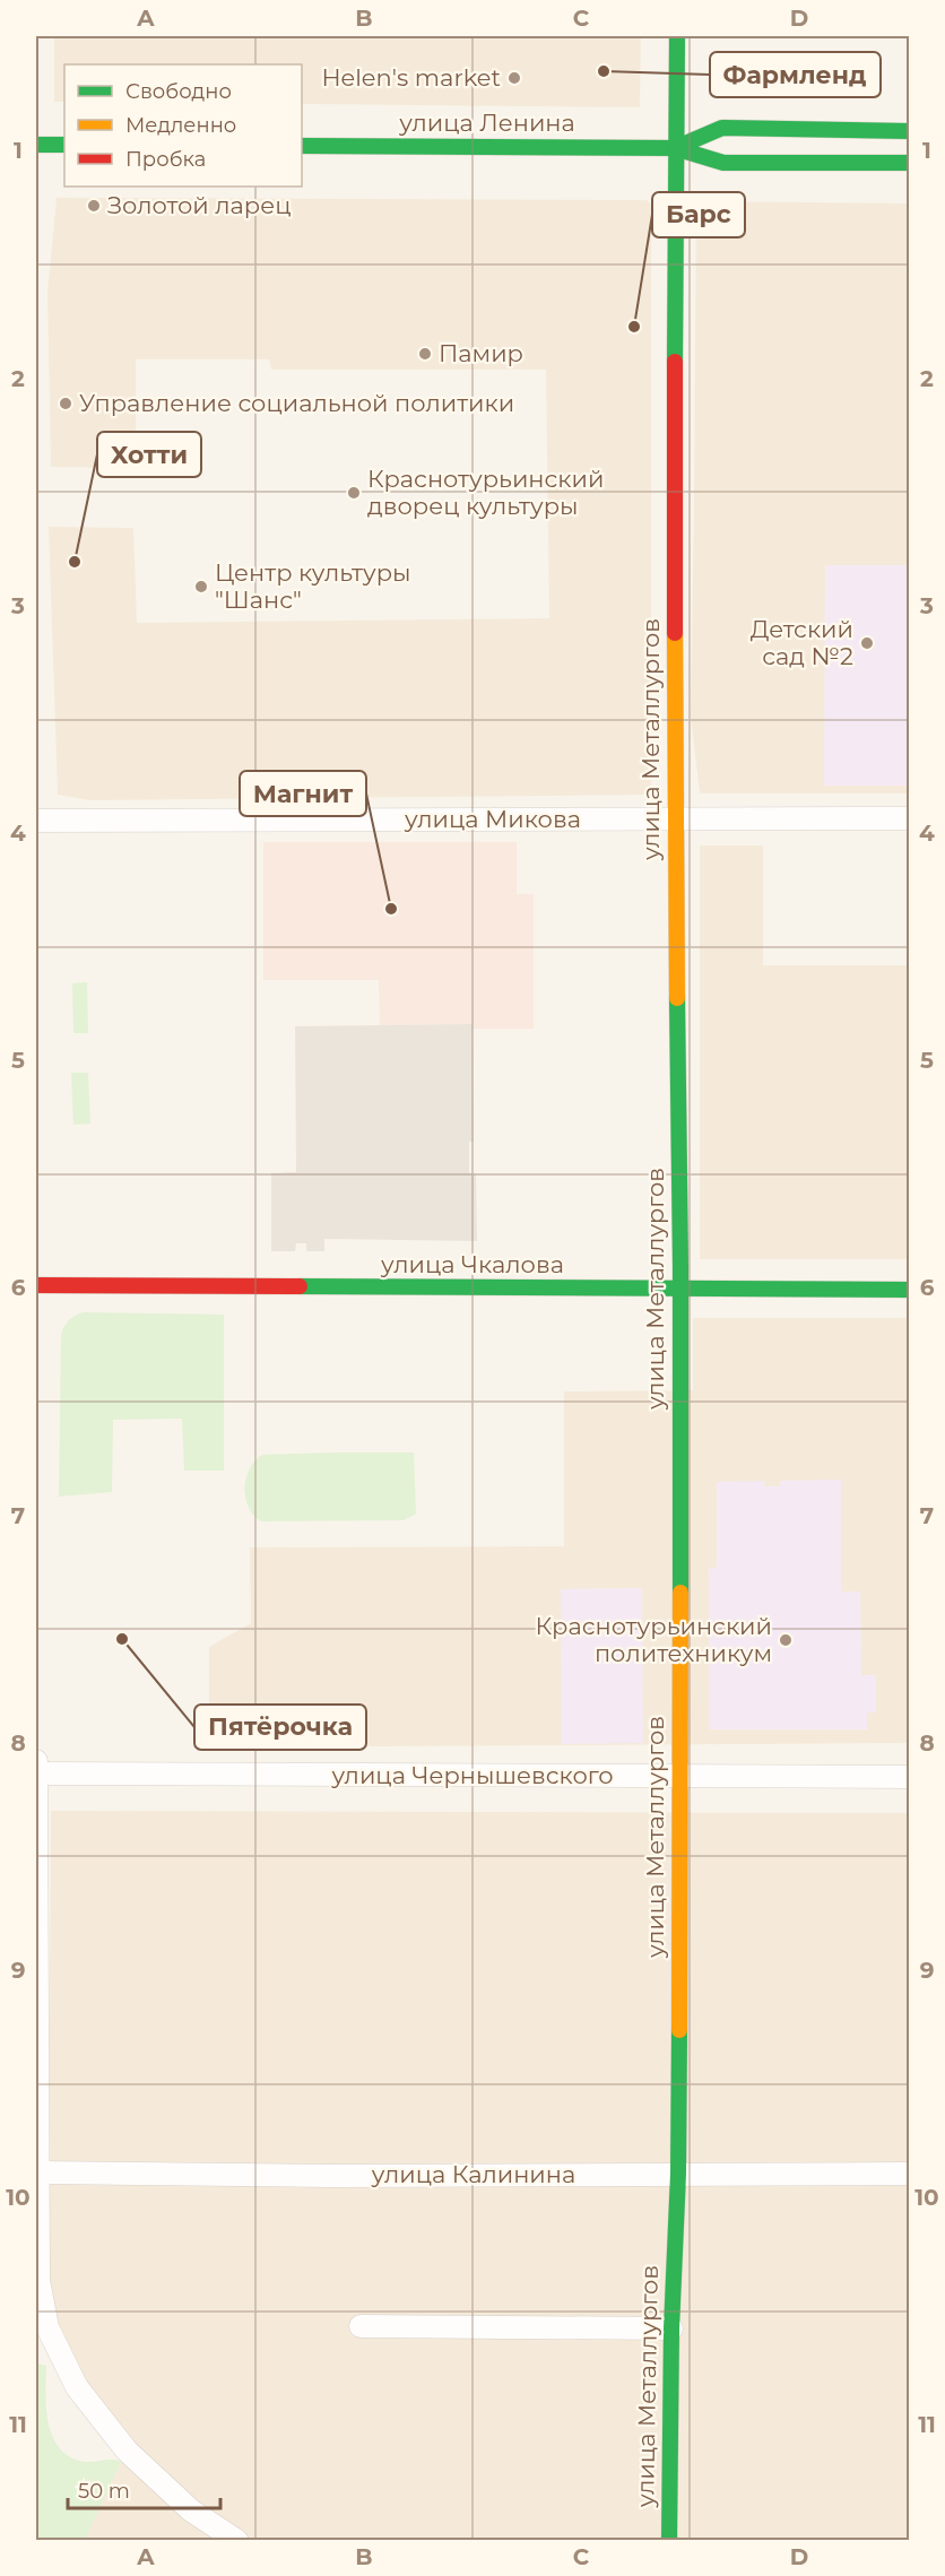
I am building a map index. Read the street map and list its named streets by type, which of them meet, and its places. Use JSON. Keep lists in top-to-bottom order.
{
  "streets": {
    "street": [
      "улица Ленина",
      "улица Металлургов",
      "улица Микова",
      "улица Чкалова",
      "улица Чернышевского",
      "улица Калинина"
    ]
  },
  "crossings": [
    ["улица Ленина", "улица Металлургов"],
    ["улица Металлургов", "улица Микова"],
    ["улица Металлургов", "улица Чкалова"],
    ["улица Металлургов", "улица Чернышевского"],
    ["улица Металлургов", "улица Калинина"]
  ],
  "places": [
    "Фармленд",
    "Helen's market",
    "Золотой ларец",
    "Барс",
    "Памир",
    "Управление социальной политики",
    "Краснотурьинский дворец культуры",
    "Хотти",
    "Центр культуры \"Шанс\"",
    "Детский сад №2",
    "Магнит",
    "Пятёрочка",
    "Краснотурьинский политехникум"
  ],
  "legend": ["Свободно", "Медленно", "Пробка"],
  "scale_bar": "50 m",
  "grid": {
    "columns": [
      "A",
      "B",
      "C",
      "D"
    ],
    "rows": [
      "1",
      "2",
      "3",
      "4",
      "5",
      "6",
      "7",
      "8",
      "9",
      "10",
      "11"
    ]
  }
}
